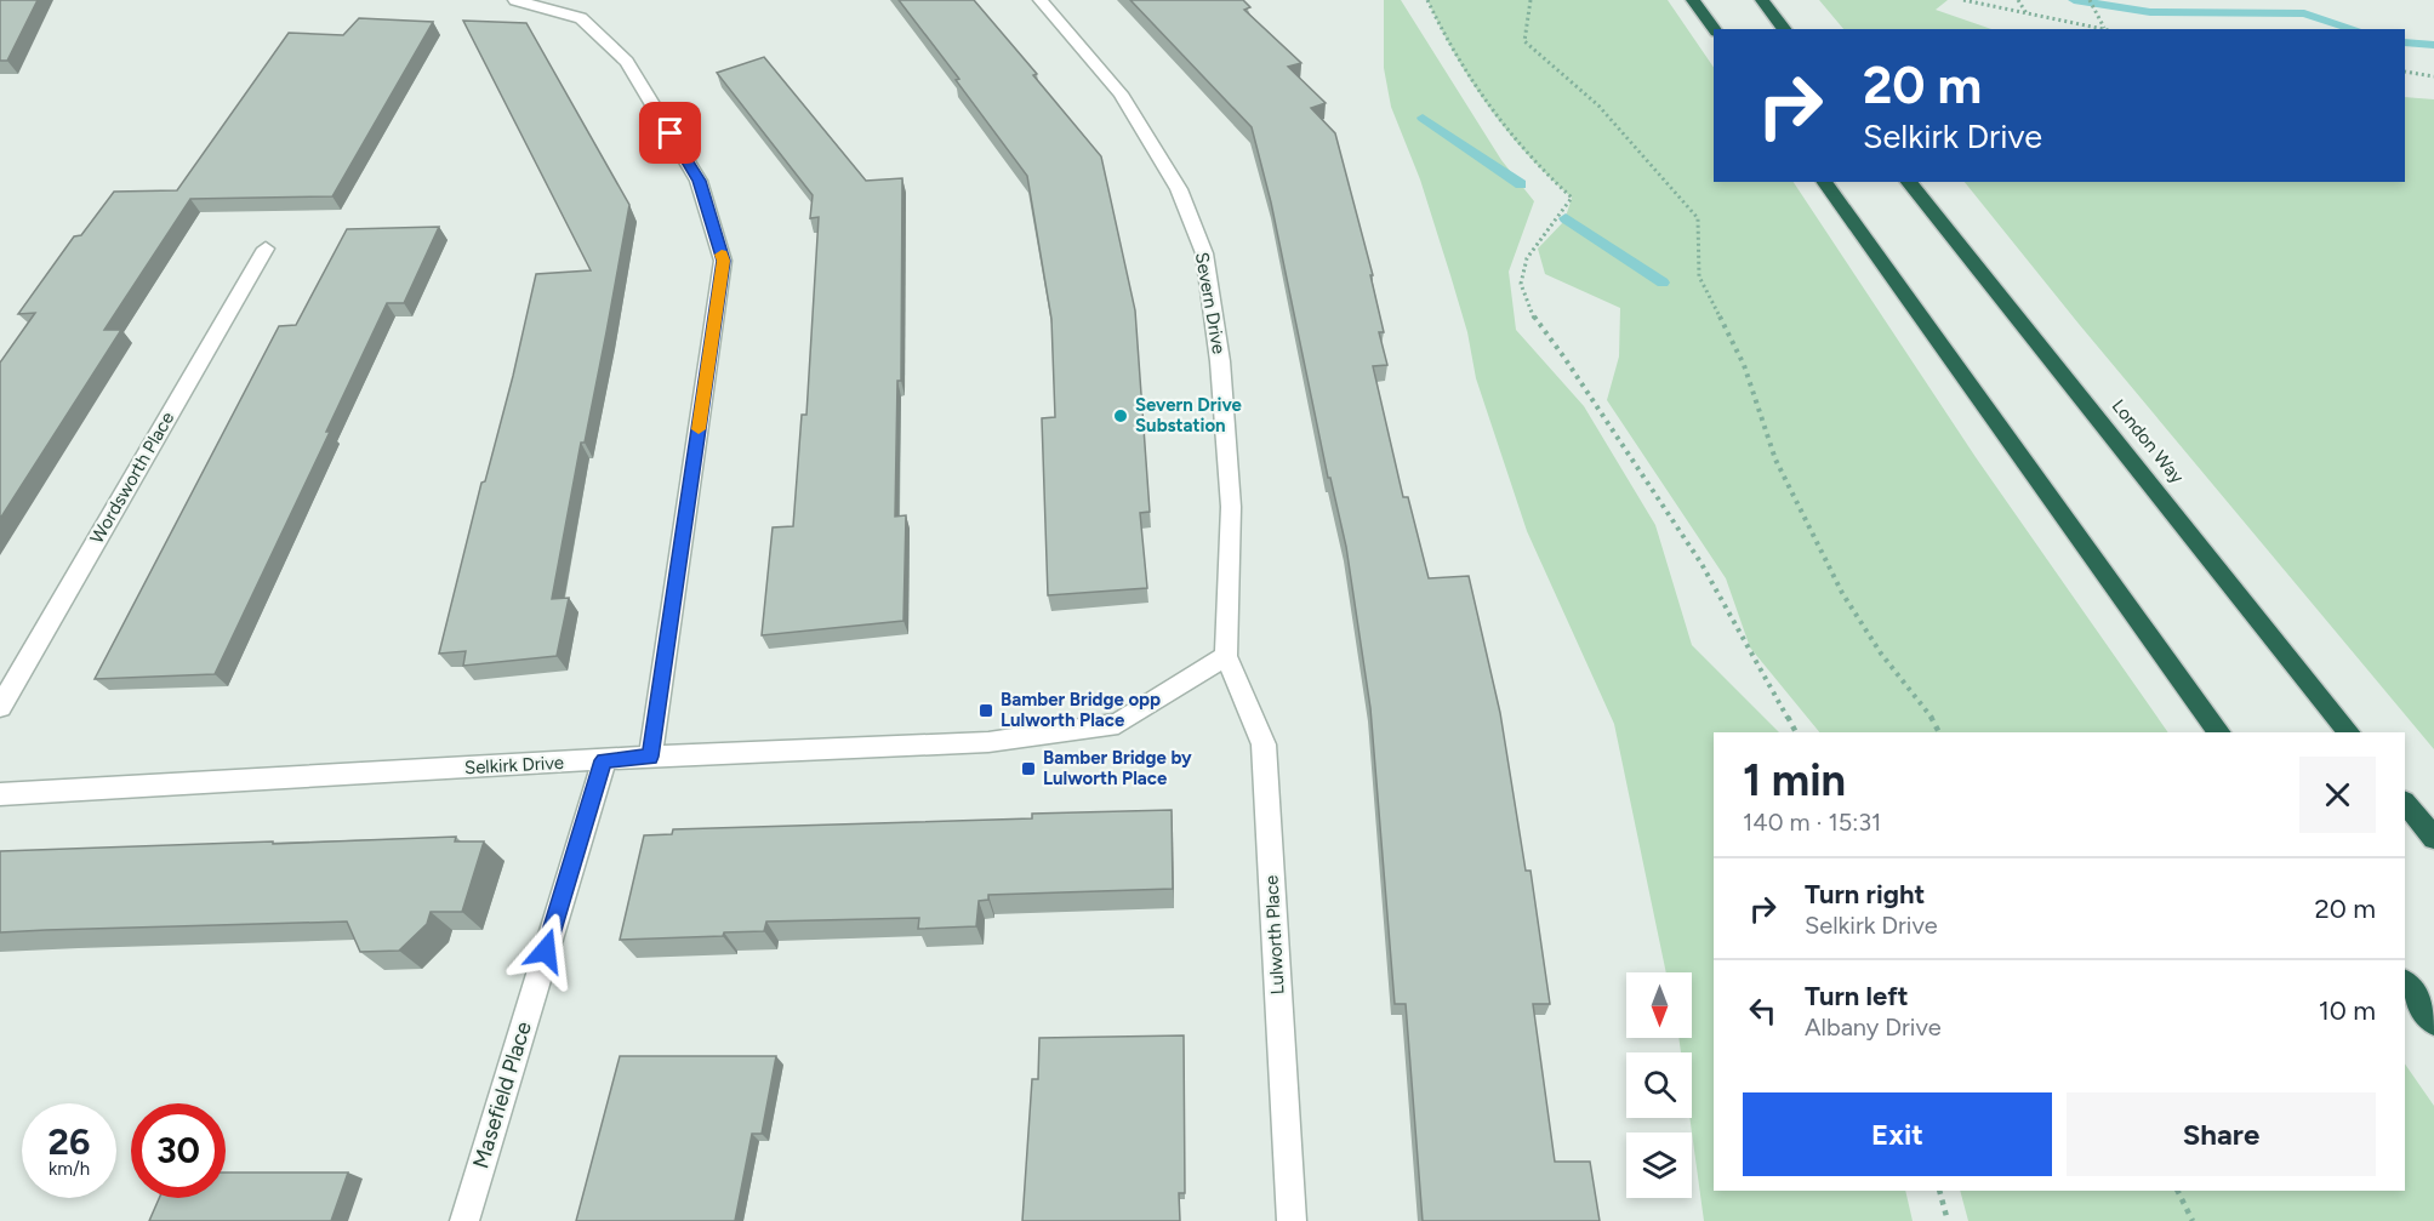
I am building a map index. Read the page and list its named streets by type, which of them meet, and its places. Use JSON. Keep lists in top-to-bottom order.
{
  "streets": {
    "highway": ["London Way"],
    "street": [
      "Severn Drive",
      "Wordsworth Place",
      "Selkirk Drive",
      "Lulworth Place",
      "Masefield Place"
    ]
  },
  "crossings": [
    ["Severn Drive", "Selkirk Drive"],
    ["Severn Drive", "Lulworth Place"],
    ["Selkirk Drive", "Lulworth Place"],
    ["Selkirk Drive", "Masefield Place"]
  ],
  "places": {
    "other": ["Severn Drive Substation"],
    "transit": ["Bamber Bridge opp Lulworth Place", "Bamber Bridge by Lulworth Place"]
  },
  "north": "bottom",
  "page": {
    "turn": ["20 m", "Selkirk Drive"],
    "heading": ["1 min", "140 m · 15:31"],
    "list": [
      {
        "name": "Turn right",
        "note": "Selkirk Drive",
        "value": "20 m"
      },
      {
        "name": "Turn left",
        "note": "Albany Drive",
        "value": "10 m"
      }
    ],
    "buttons": ["Exit", "Share"],
    "speed": "26 km/h",
    "limit": "30"
  }
}
